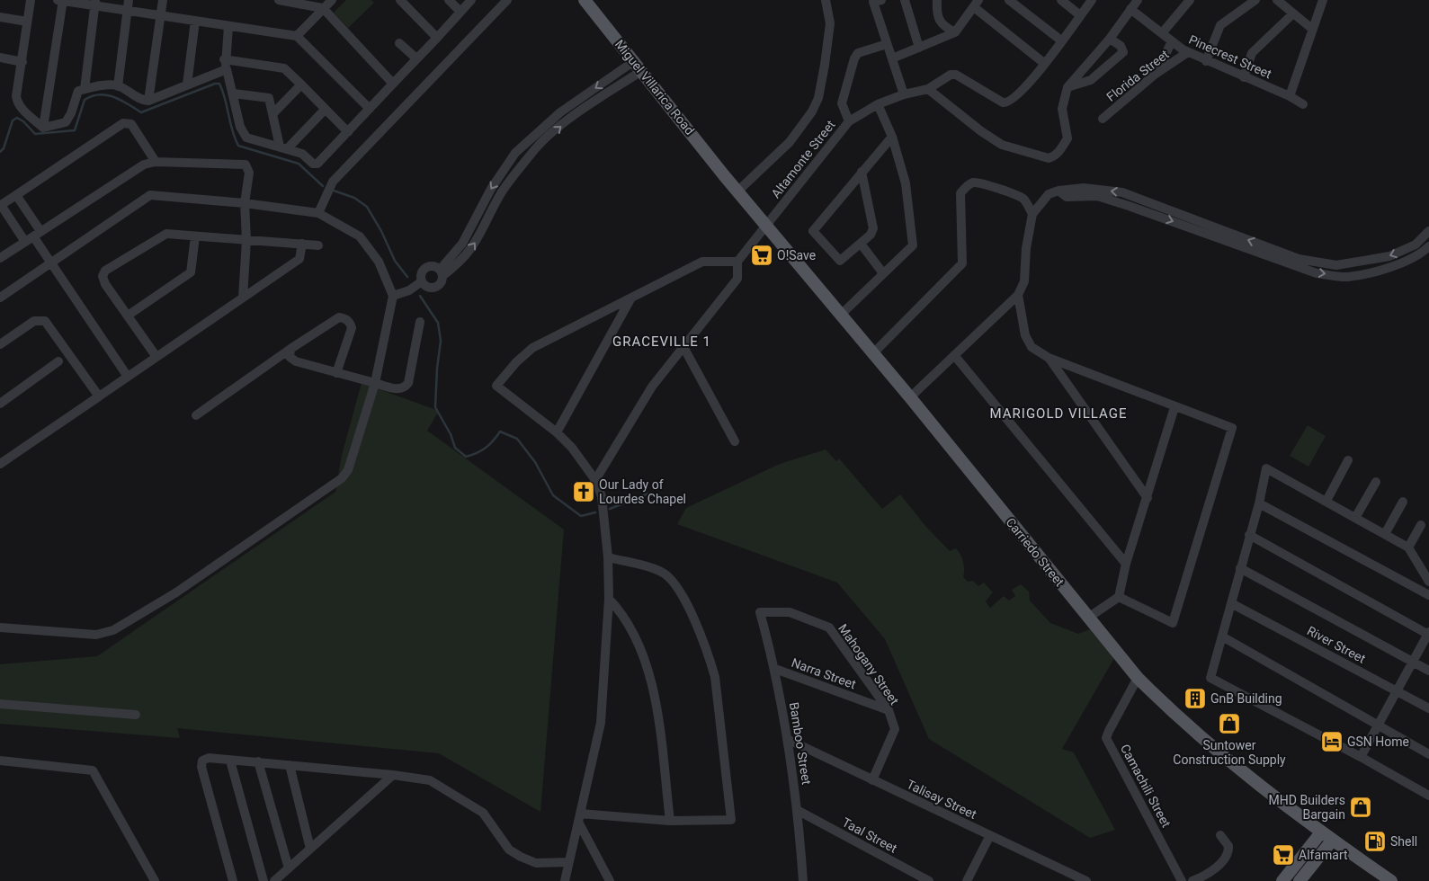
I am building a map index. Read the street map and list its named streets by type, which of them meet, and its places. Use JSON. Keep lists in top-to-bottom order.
{
  "streets": {
    "main road": ["Miguel Villarica Road", "Carriedo Street"],
    "street": [
      "Pinecrest Street",
      "Florida Street",
      "Altamonte Street",
      "River Street",
      "Mahogany Street",
      "Narra Street",
      "Bamboo Street",
      "Camachili Street",
      "Talisay Street",
      "Taal Street"
    ]
  },
  "crossings": [
    ["Pinecrest Street", "Florida Street"],
    ["Miguel Villarica Road", "Carriedo Street"],
    ["Altamonte Street", "Carriedo Street"],
    ["Carriedo Street", "Camachili Street"],
    ["Mahogany Street", "Narra Street"],
    ["Mahogany Street", "Bamboo Street"],
    ["Mahogany Street", "Talisay Street"],
    ["Narra Street", "Bamboo Street"],
    ["Bamboo Street", "Talisay Street"],
    ["Bamboo Street", "Taal Street"]
  ],
  "districts": ["GRACEVILLE 1", "MARIGOLD VILLAGE"],
  "places": {
    "supermarket": ["O!Save", "Alfamart"],
    "church": ["Our Lady of Lourdes Chapel"],
    "building": ["GnB Building"],
    "shop": ["Suntower Construction Supply", "MHD Builders Bargain"],
    "hotel": ["GSN Home"],
    "fuel station": ["Shell"]
  }
}
